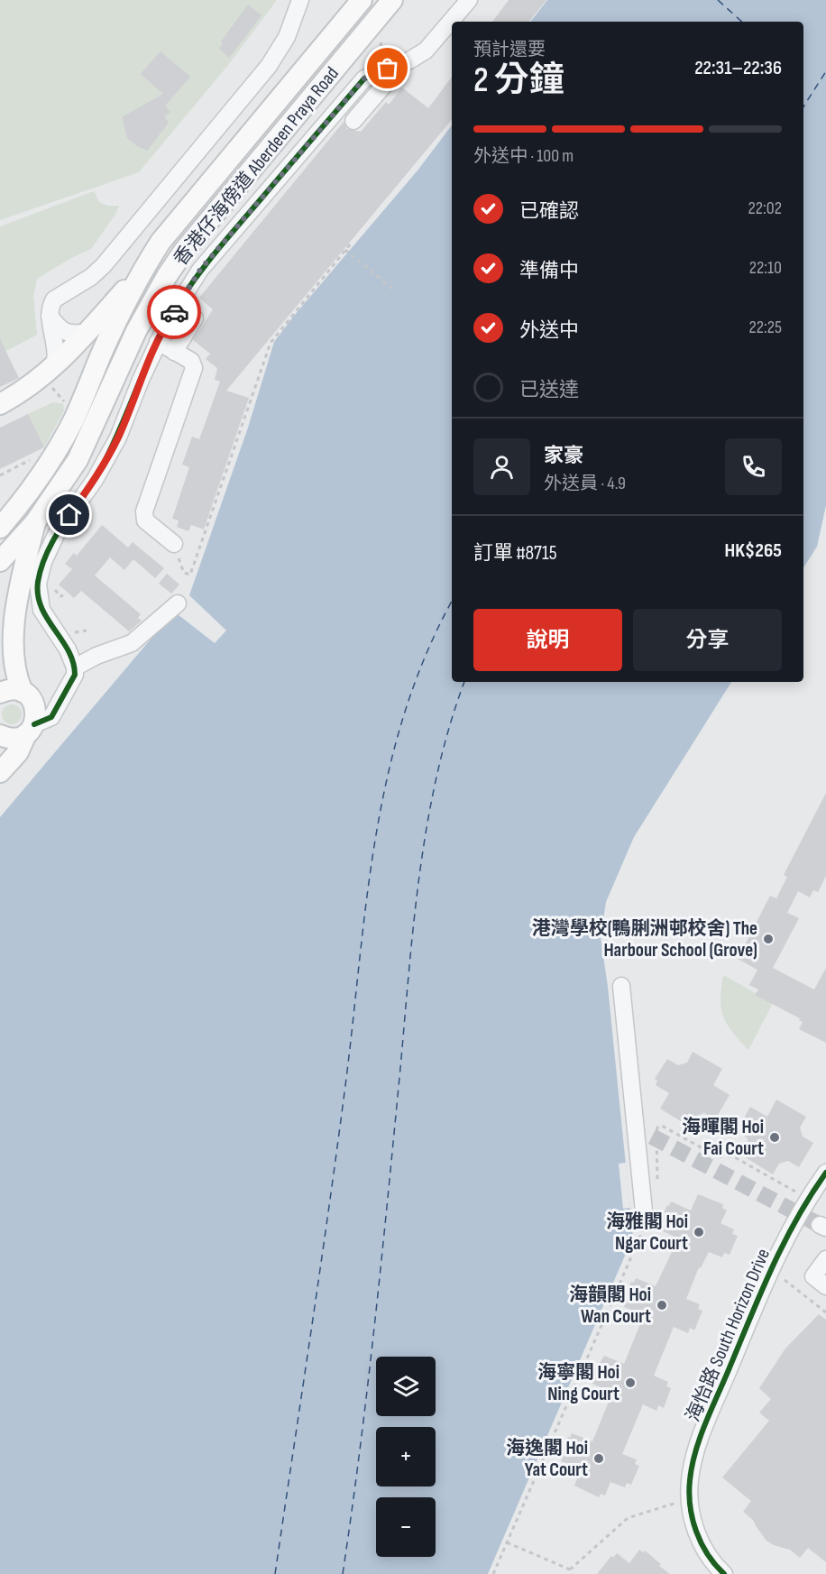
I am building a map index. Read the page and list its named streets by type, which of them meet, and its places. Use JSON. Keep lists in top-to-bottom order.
{
  "streets": {
    "main road": ["香港仔海傍道 Aberdeen Praya Road"],
    "street": ["海怡路 South Horizon Drive"]
  },
  "places": [
    "港灣學校(鴨脷洲邨校舍) The Harbour School (Grove)",
    "海暉閣 Hoi Fai Court",
    "海雅閣 Hoi Ngar Court",
    "海韻閣 Hoi Wan Court",
    "海寧閣 Hoi Ning Court",
    "海逸閣 Hoi Yat Court"
  ],
  "page": {
    "heading": ["2 分鐘", "預計還要", "22:31–22:36"],
    "panel": [
      "家豪",
      "外送員 · 4.9",
      "訂單 #8715",
      "HK$265"
    ],
    "bar": "外送中 · 100 m",
    "list": [
      ["已確認", "22:02"],
      ["準備中", "22:10"],
      ["外送中", "22:25"],
      "已送達"
    ],
    "buttons": ["說明", "分享"],
    "map_buttons": ["+", "−"]
  }
}
